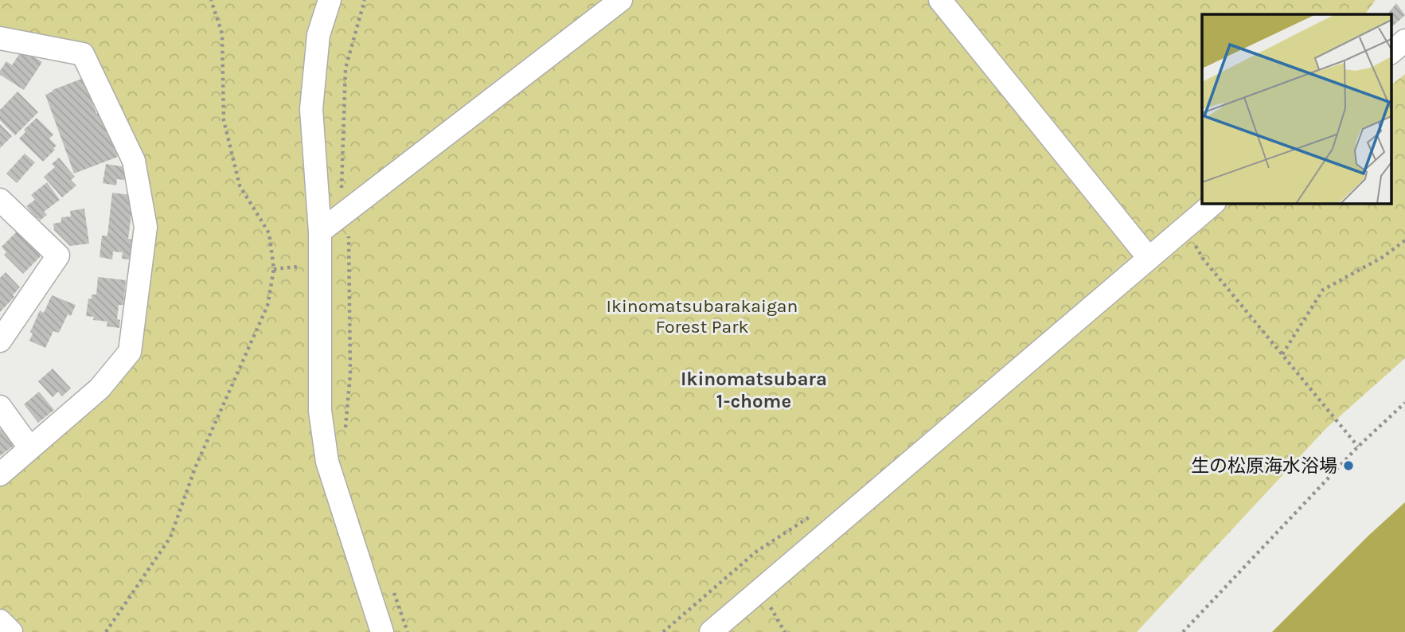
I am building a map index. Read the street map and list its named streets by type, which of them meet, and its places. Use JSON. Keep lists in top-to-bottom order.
{
  "districts": ["Ikinomatsubara 1-chome"],
  "parks": ["Ikinomatsubarakaigan Forest Park"],
  "places": ["生の松原海水浴場"]
}
